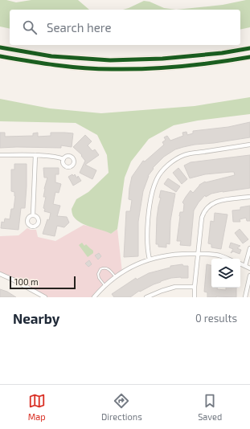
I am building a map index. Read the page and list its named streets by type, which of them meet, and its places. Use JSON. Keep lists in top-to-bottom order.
{
  "scale_bar": "100 m",
  "page": {
    "search": "Search here",
    "scale": "100 m",
    "heading": ["Nearby", "0 results"],
    "nav": ["Map", "Directions", "Saved"]
  }
}
